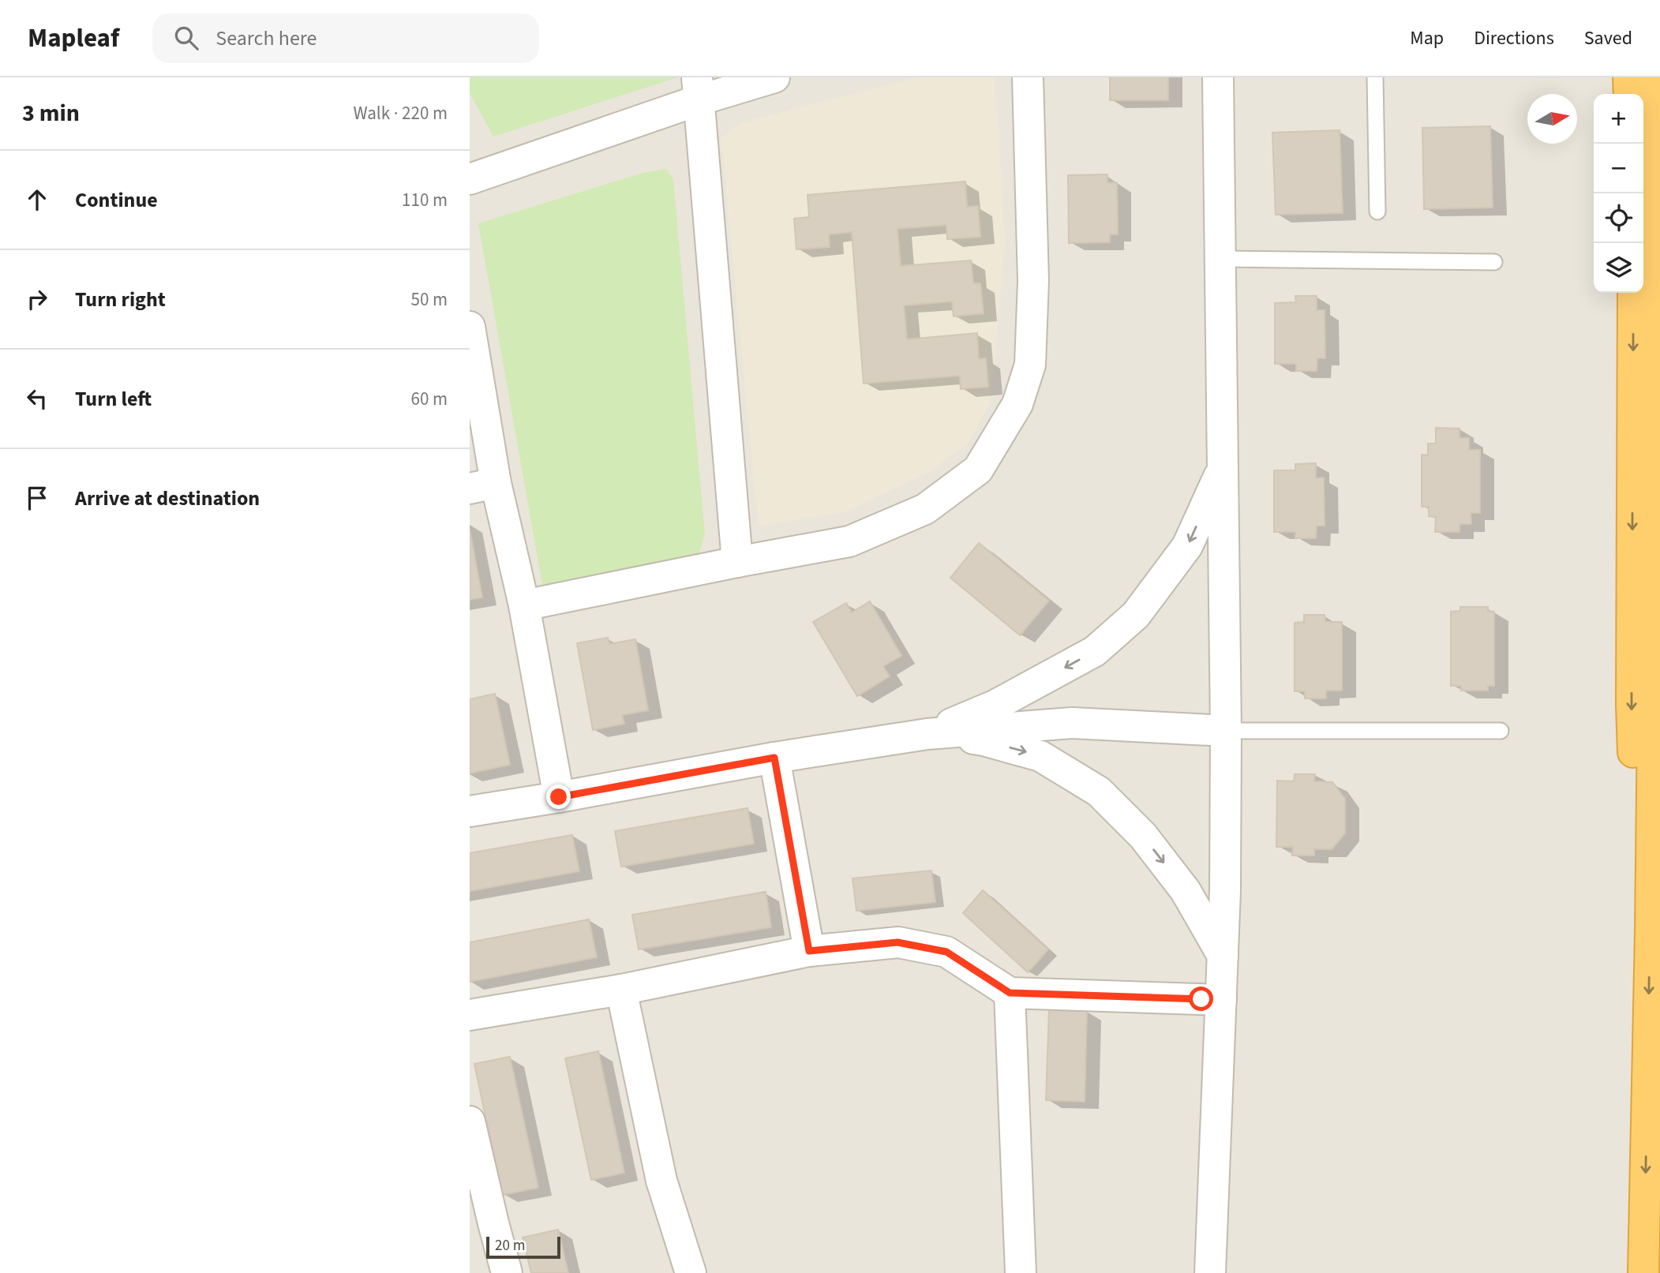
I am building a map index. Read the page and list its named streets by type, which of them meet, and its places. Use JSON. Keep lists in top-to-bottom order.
{
  "scale_bar": "20 m",
  "north": "right",
  "page": {
    "header": "Mapleaf",
    "search": "Search here",
    "nav": ["Map", "Directions", "Saved"],
    "heading": ["3 min", "Walk · 220 m"],
    "map_buttons": ["+", "−"],
    "list": [
      ["Continue", "110 m"],
      ["Turn right", "50 m"],
      ["Turn left", "60 m"],
      "Arrive at destination"
    ],
    "scale": "20 m"
  }
}
